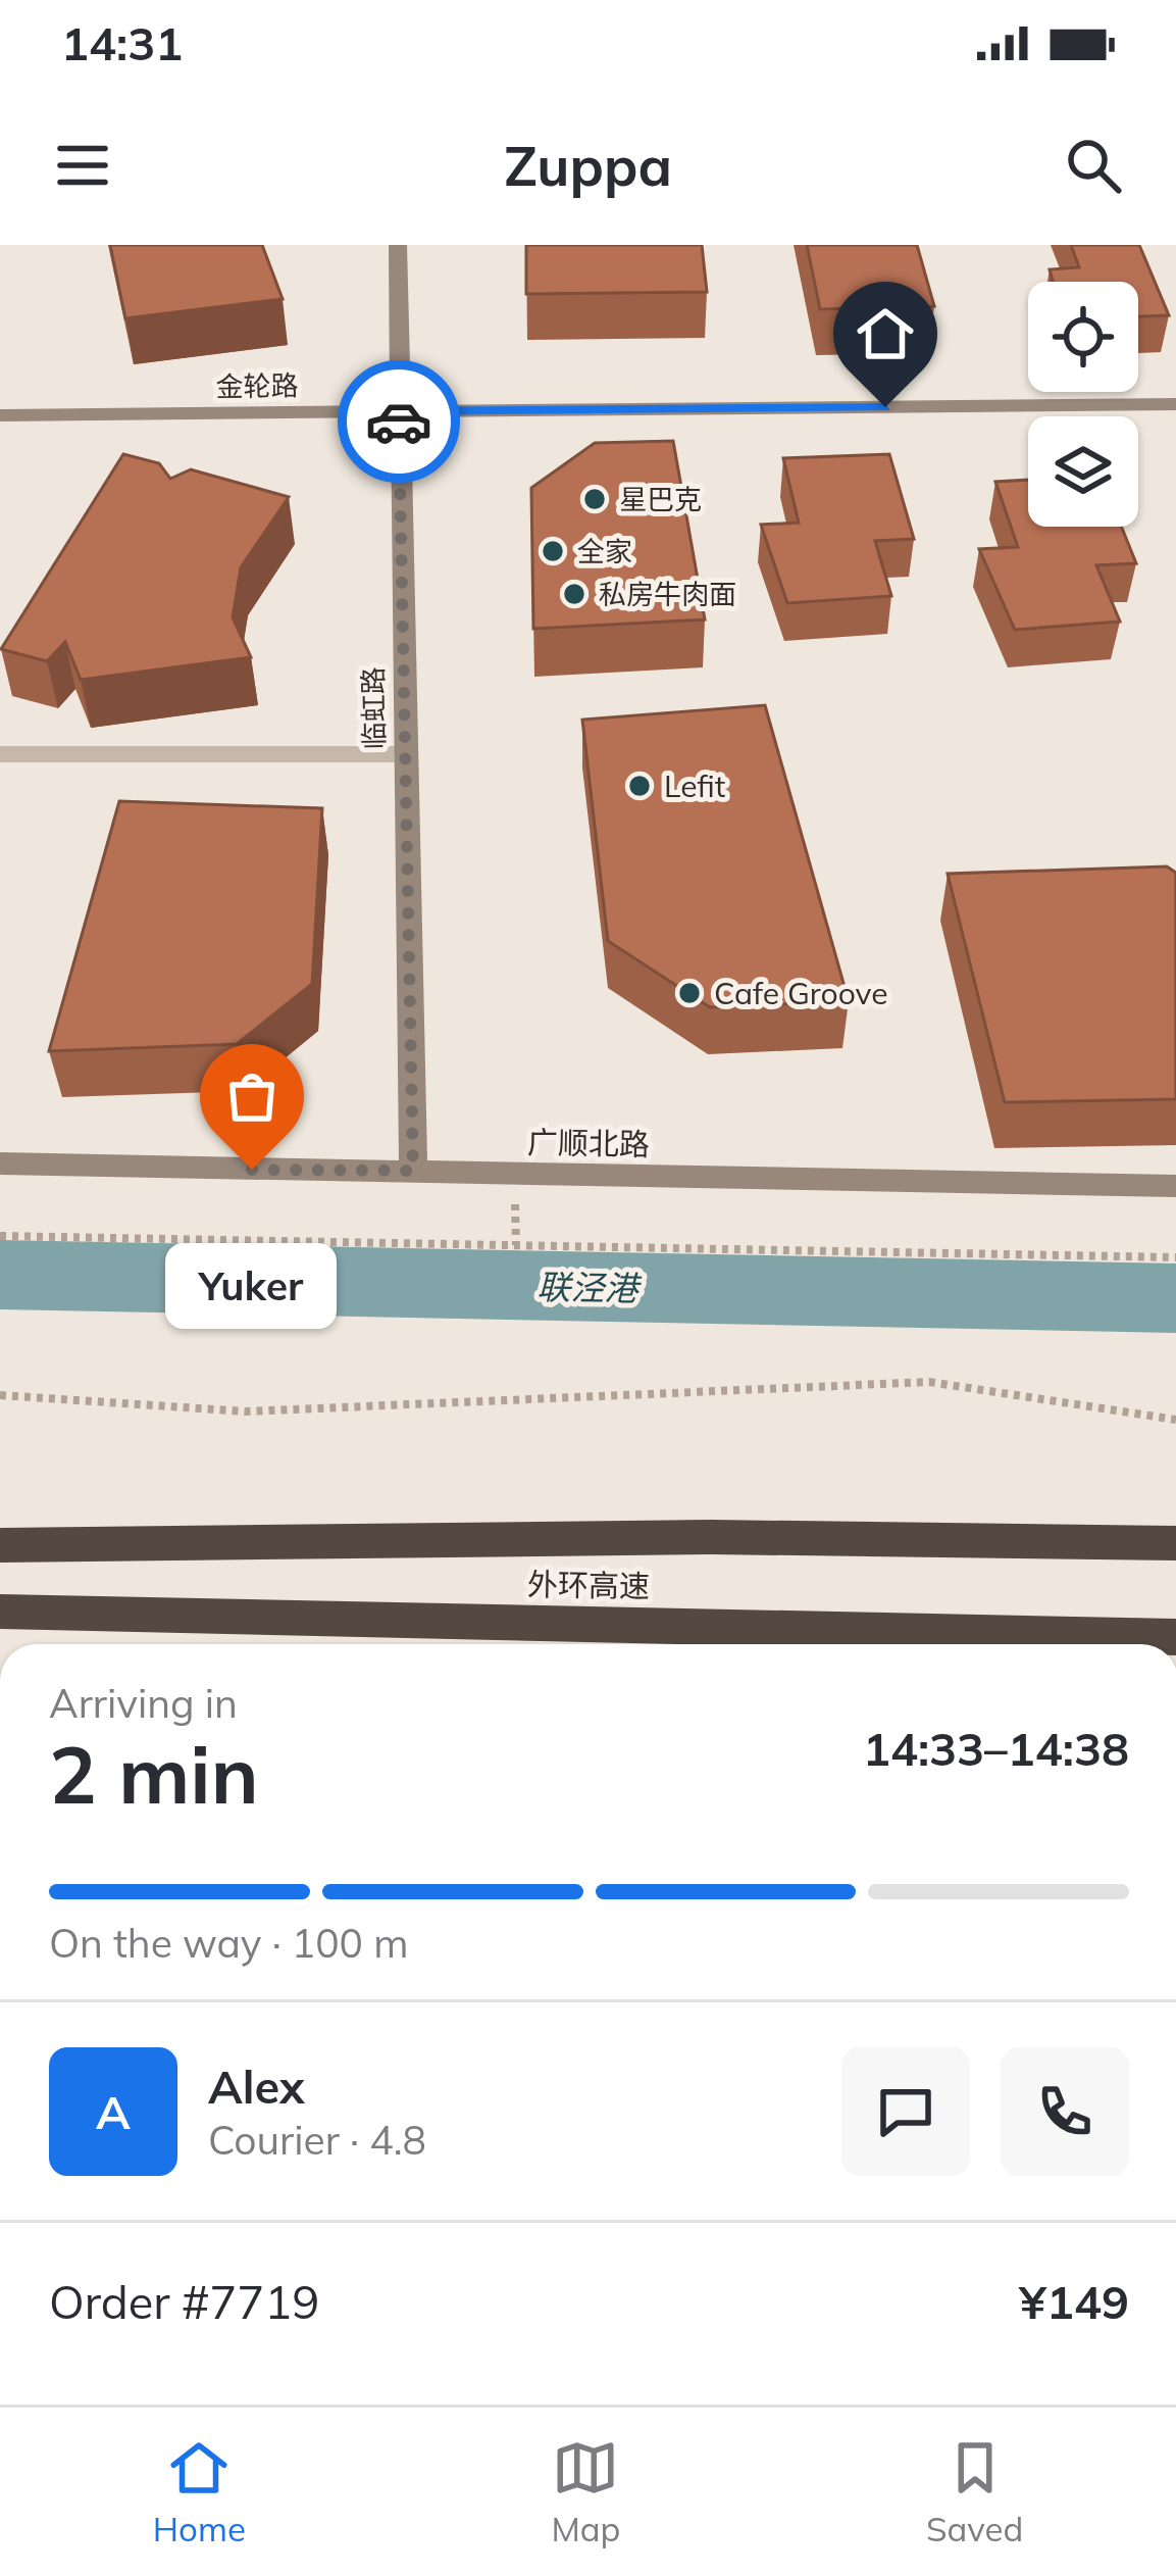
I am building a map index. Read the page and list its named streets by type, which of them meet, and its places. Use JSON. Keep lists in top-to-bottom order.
{
  "streets": {
    "highway": ["外环高速"],
    "street": ["金轮路", "临虹路", "广顺北路"]
  },
  "crossings": [
    ["金轮路", "临虹路"],
    ["临虹路", "广顺北路"]
  ],
  "water": ["联泾港"],
  "places": [
    "星巴克",
    "全家",
    "私房牛肉面",
    "Lefit",
    "Cafe Groove",
    "Yuker"
  ],
  "page": {
    "status": "14:31",
    "header": "Zuppa",
    "bubble": "Yuker",
    "heading": ["2 min", "Arriving in", "14:33–14:38"],
    "panel": [
      "Alex",
      "Courier · 4.8",
      "Order #7719",
      "¥149"
    ],
    "bar": "On the way · 100 m",
    "round": "A",
    "tabs": ["Home", "Map", "Saved"]
  }
}
